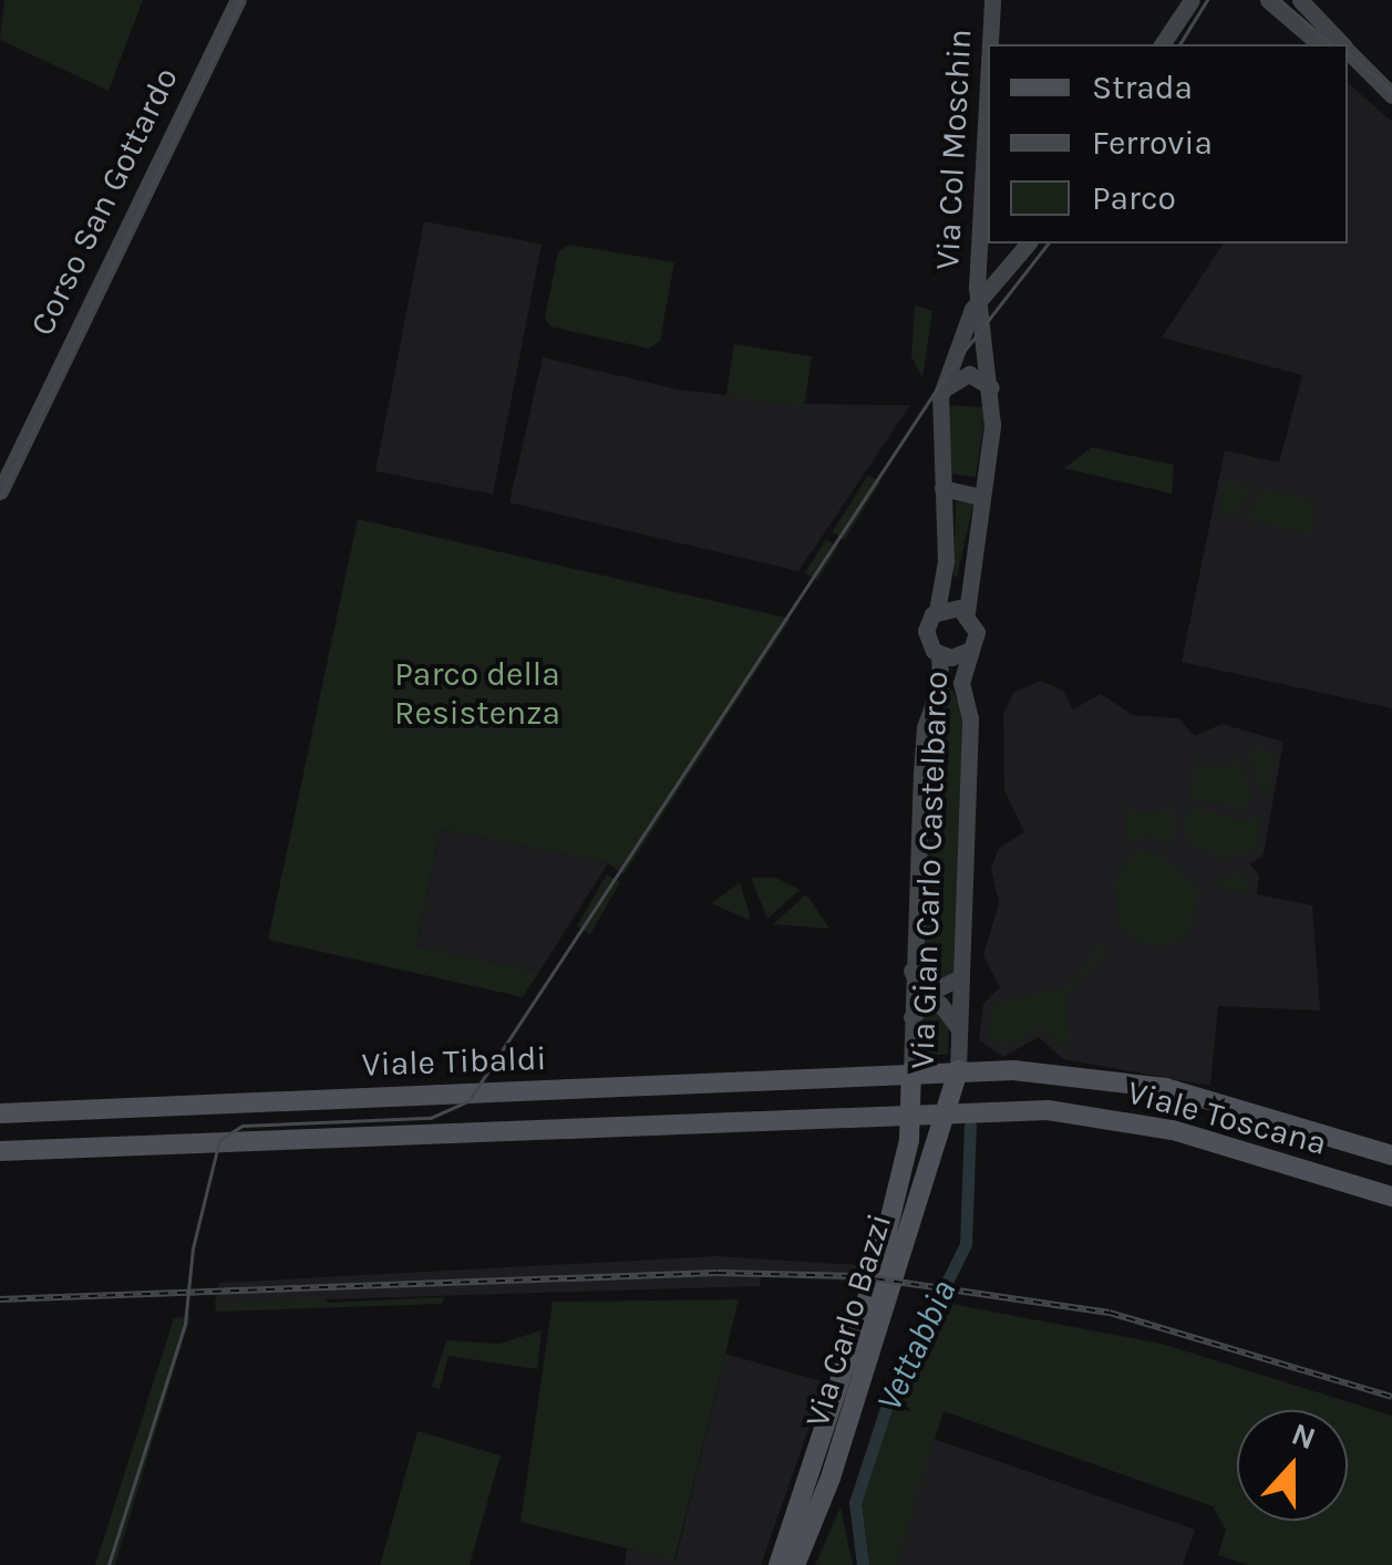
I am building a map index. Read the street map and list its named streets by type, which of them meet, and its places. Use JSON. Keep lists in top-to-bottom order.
{
  "streets": {
    "main road": [
      "Via Col Moschin",
      "Corso San Gottardo",
      "Via Gian Carlo Castelbarco",
      "Viale Tibaldi",
      "Viale Toscana",
      "Via Carlo Bazzi"
    ]
  },
  "crossings": [
    ["Via Gian Carlo Castelbarco", "Viale Tibaldi"],
    ["Via Gian Carlo Castelbarco", "Viale Toscana"],
    ["Via Gian Carlo Castelbarco", "Via Carlo Bazzi"],
    ["Viale Tibaldi", "Viale Toscana"],
    ["Viale Toscana", "Via Carlo Bazzi"]
  ],
  "water": ["Vettabbia"],
  "parks": ["Parco della Resistenza"],
  "legend": ["Strada", "Ferrovia", "Parco"],
  "north": "top"
}
